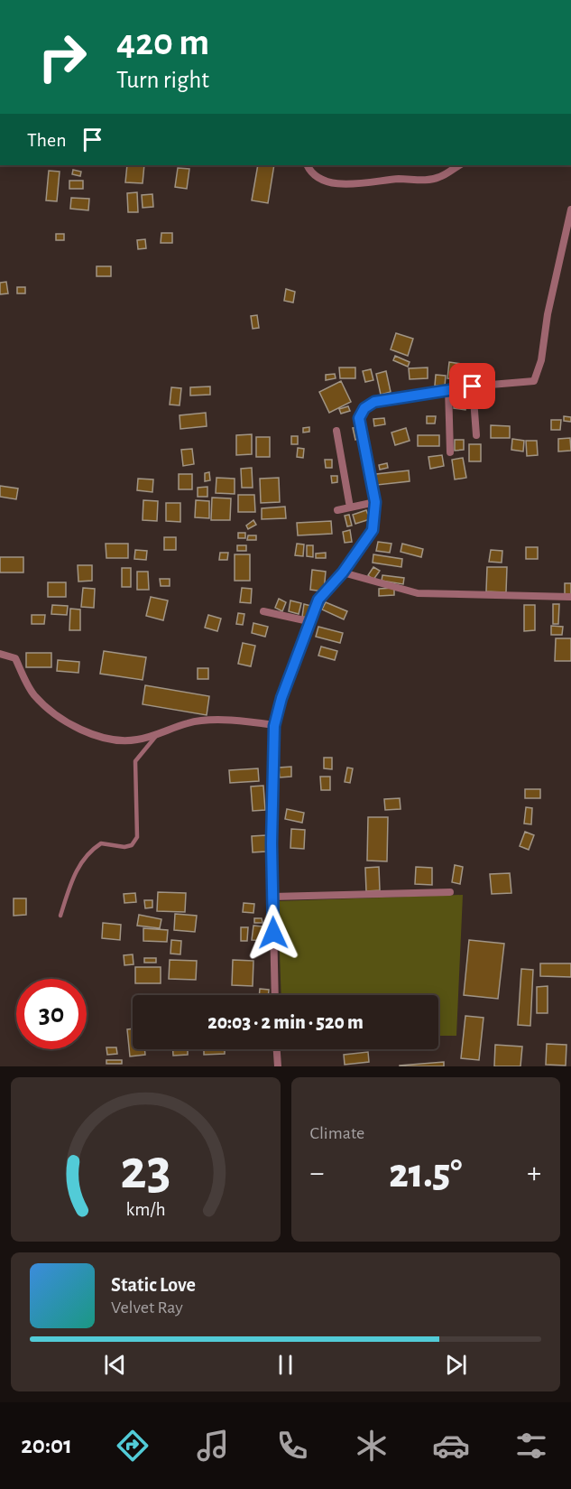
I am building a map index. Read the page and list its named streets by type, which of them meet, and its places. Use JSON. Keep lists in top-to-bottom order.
{
  "page": {
    "turn": ["420 m", "Turn right"],
    "then": "Then",
    "limit": "30",
    "trip": "20:03 · 2 min · 520 m",
    "tile": "Climate",
    "heat": ["−", "21.5°", "+"],
    "song": ["Static Love", "Velvet Ray"],
    "tabs": "20:01",
    "gauge": ["23", "km/h"]
  }
}
